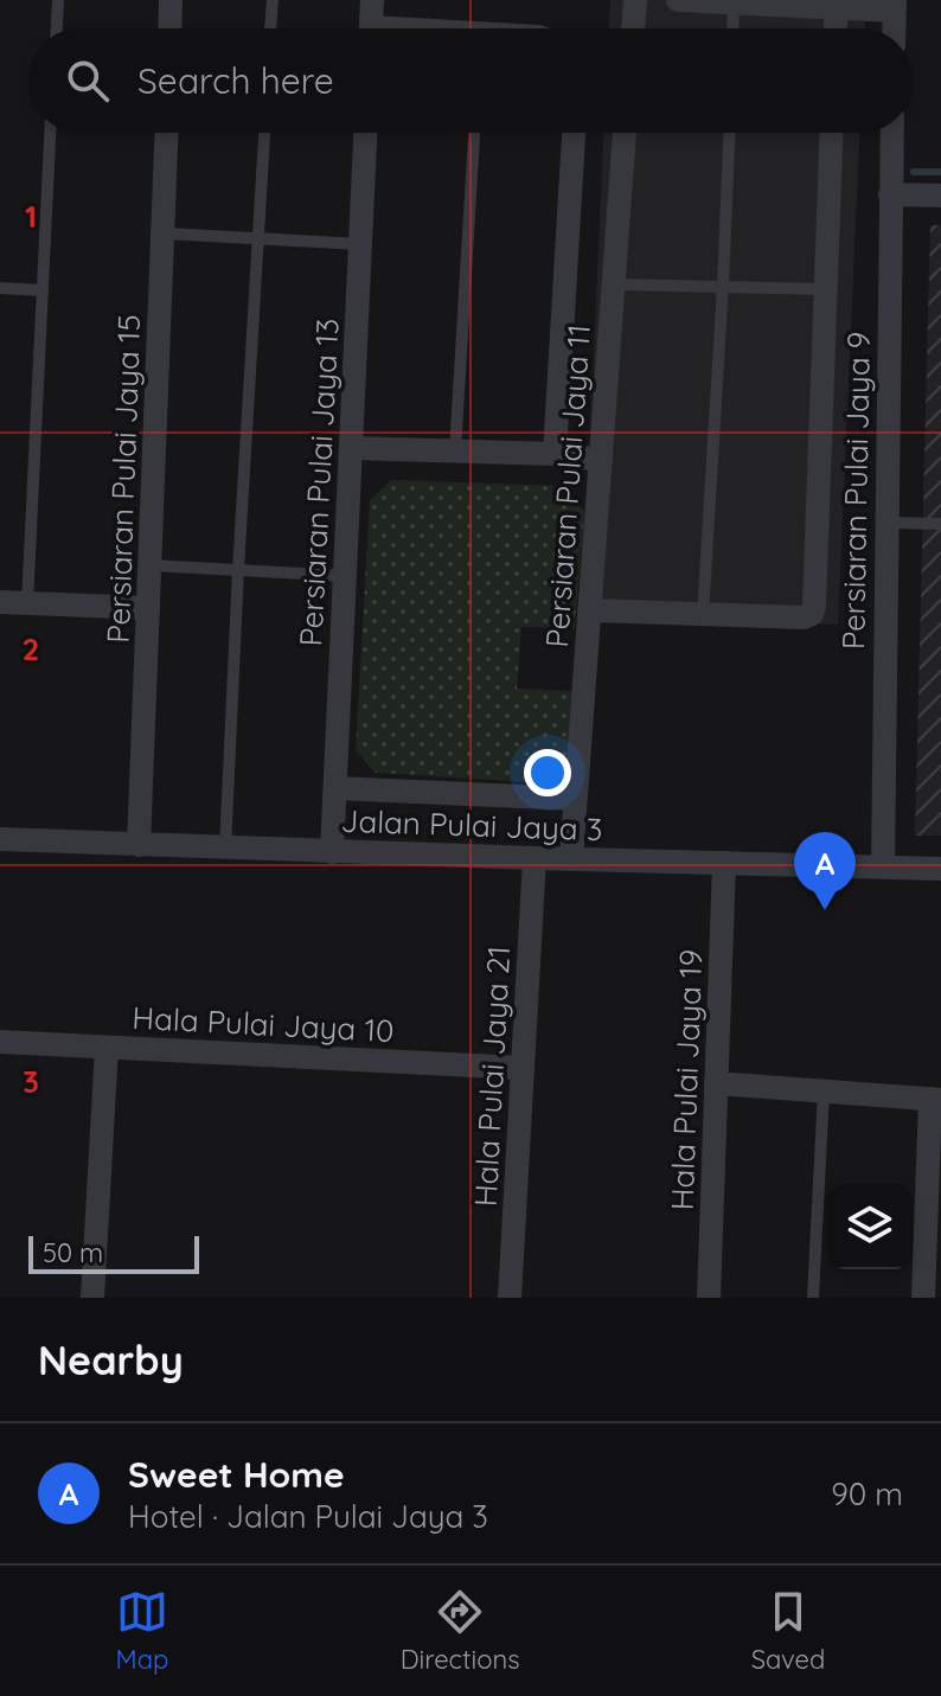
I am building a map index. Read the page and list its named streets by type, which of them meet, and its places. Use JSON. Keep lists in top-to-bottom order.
{
  "streets": {
    "street": [
      "Persiaran Pulai Jaya 15",
      "Persiaran Pulai Jaya 13",
      "Persiaran Pulai Jaya 11",
      "Persiaran Pulai Jaya 9",
      "Jalan Pulai Jaya 3",
      "Hala Pulai Jaya 10",
      "Hala Pulai Jaya 21",
      "Hala Pulai Jaya 19"
    ]
  },
  "crossings": [
    ["Persiaran Pulai Jaya 15", "Jalan Pulai Jaya 3"],
    ["Persiaran Pulai Jaya 13", "Jalan Pulai Jaya 3"],
    ["Persiaran Pulai Jaya 11", "Jalan Pulai Jaya 3"],
    ["Persiaran Pulai Jaya 9", "Jalan Pulai Jaya 3"],
    ["Jalan Pulai Jaya 3", "Hala Pulai Jaya 21"],
    ["Jalan Pulai Jaya 3", "Hala Pulai Jaya 19"],
    ["Hala Pulai Jaya 10", "Hala Pulai Jaya 21"]
  ],
  "scale_bar": "50 m",
  "page": {
    "search": "Search here",
    "pins": "A",
    "scale": "50 m",
    "heading": "Nearby",
    "list": [
      {
        "mark": "A",
        "name": "Sweet Home",
        "note": "Hotel · Jalan Pulai Jaya 3",
        "value": "90 m"
      }
    ],
    "nav": ["Map", "Directions", "Saved"]
  },
  "grid": {
    "rows": ["1", "2", "3"]
  }
}
